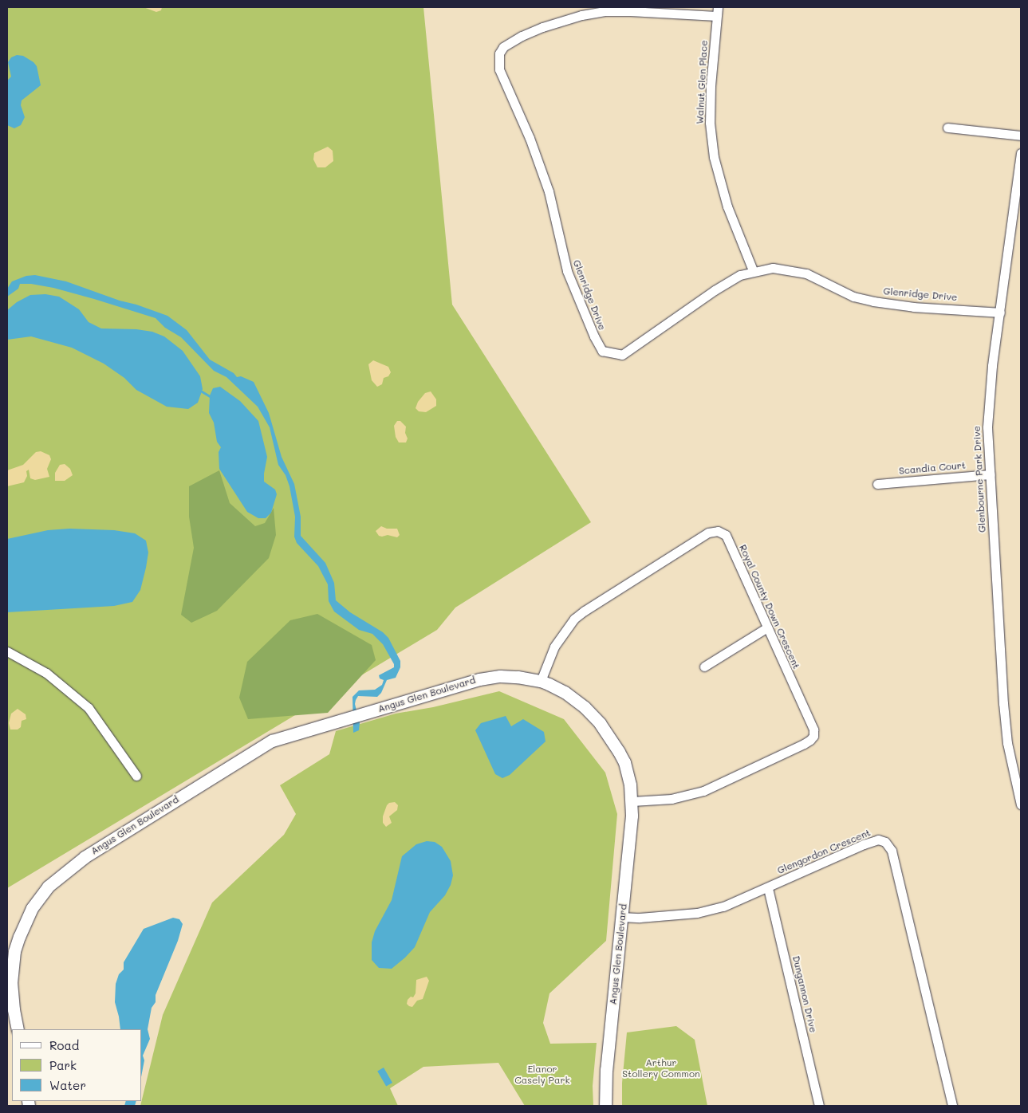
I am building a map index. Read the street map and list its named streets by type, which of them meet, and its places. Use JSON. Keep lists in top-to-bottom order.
{
  "streets": {
    "street": [
      "Walnut Glen Place",
      "Glenridge Drive",
      "Scandia Court",
      "Glenbourne Park Drive",
      "Royal County Down Crescent",
      "Angus Glen Boulevard",
      "Glengordon Crescent",
      "Dungannon Drive"
    ]
  },
  "crossings": [
    ["Walnut Glen Place", "Glenridge Drive"],
    ["Glenridge Drive", "Glenbourne Park Drive"],
    ["Scandia Court", "Glenbourne Park Drive"],
    ["Royal County Down Crescent", "Angus Glen Boulevard"],
    ["Angus Glen Boulevard", "Glengordon Crescent"],
    ["Glengordon Crescent", "Dungannon Drive"]
  ],
  "parks": ["Arthur Stollery Common", "Elanor Casely Park"],
  "legend": ["Road", "Park", "Water"]
}
